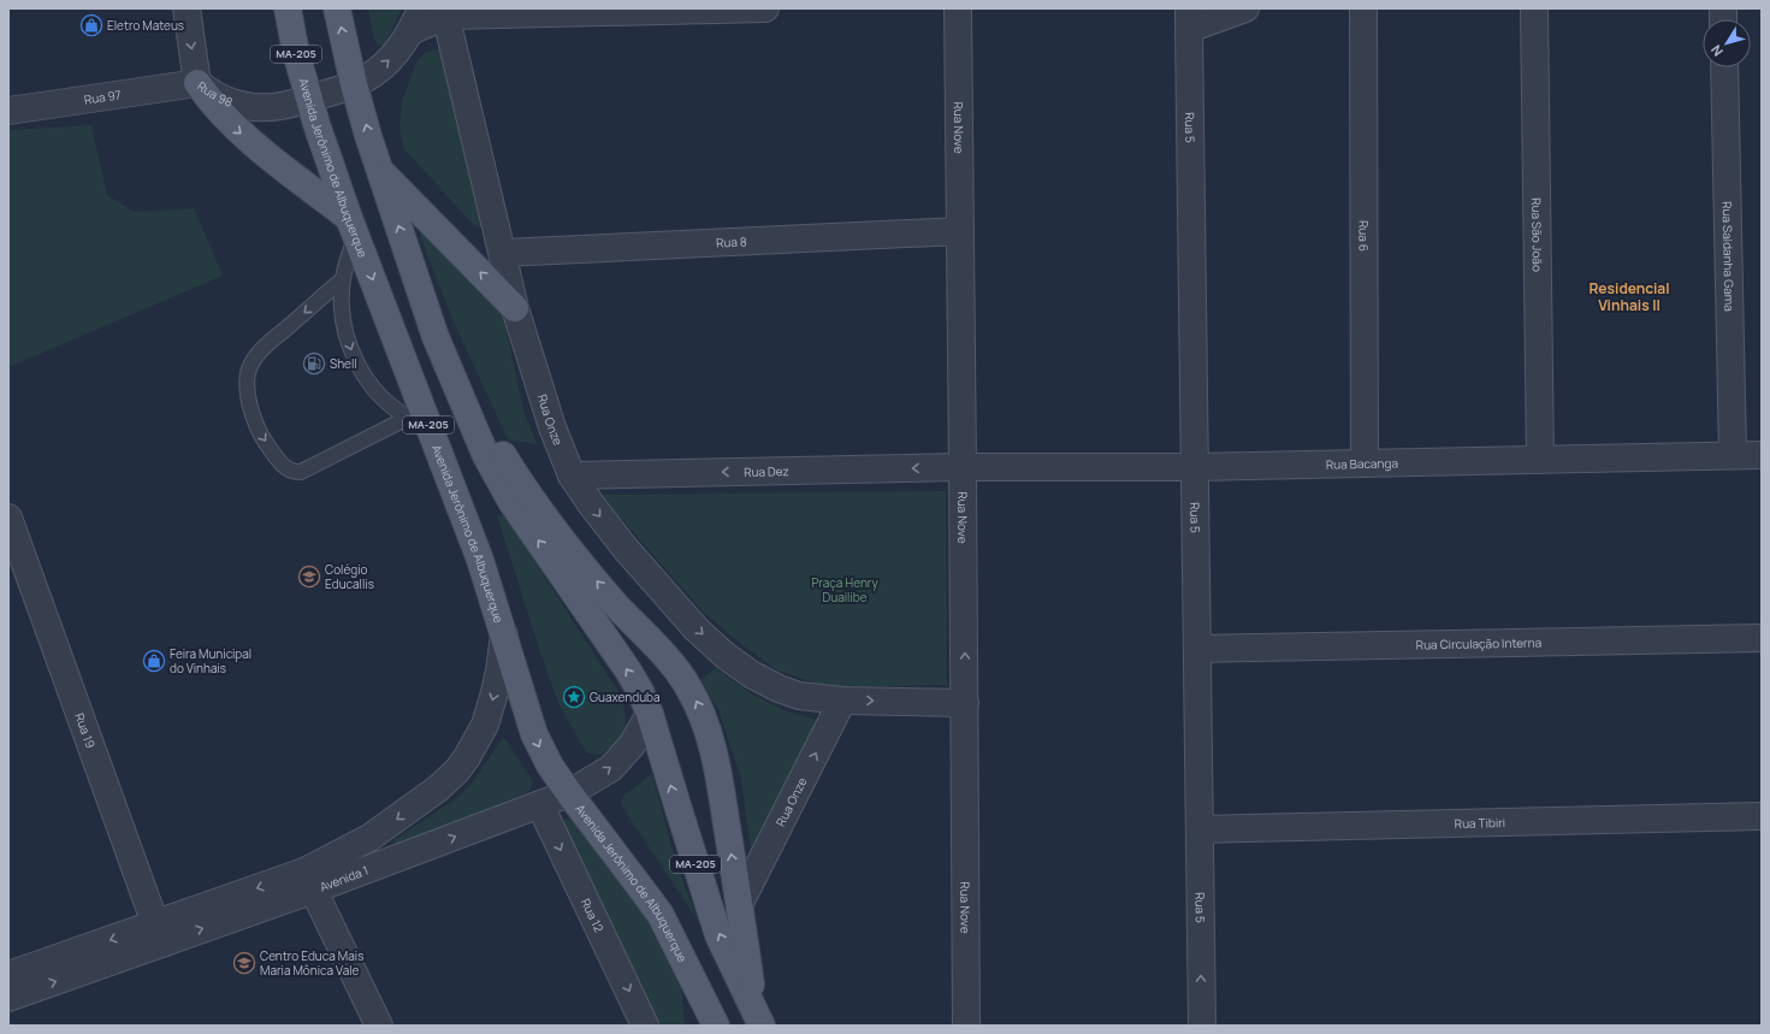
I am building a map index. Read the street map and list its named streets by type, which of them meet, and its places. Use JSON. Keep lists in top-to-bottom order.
{
  "streets": {
    "main road": ["MA-205", "Avenida Jerônimo de Albuquerque"],
    "street": [
      "Rua 98",
      "Rua 97",
      "Rua Nove",
      "Rua 5",
      "Rua São João",
      "Rua 6",
      "Rua 8",
      "Rua Saldanha Gama",
      "Rua Onze",
      "Rua Bacanga",
      "Rua Dez",
      "Rua Circulação Interna",
      "Rua 19",
      "Rua Tibiri",
      "Avenida 1",
      "Rua 12"
    ]
  },
  "crossings": [
    ["MA-205", "Rua 98"],
    ["MA-205", "Avenida 1"],
    ["Rua 98", "Rua 97"],
    ["Rua 98", "Avenida Jerônimo de Albuquerque"],
    ["Rua Nove", "Rua 8"],
    ["Rua Nove", "Rua Onze"],
    ["Rua Nove", "Rua Bacanga"],
    ["Rua Nove", "Rua Dez"],
    ["Rua 5", "Rua Bacanga"],
    ["Rua 5", "Rua Circulação Interna"],
    ["Rua 5", "Rua Tibiri"],
    ["Avenida Jerônimo de Albuquerque", "Avenida 1"],
    ["Rua São João", "Rua Bacanga"],
    ["Rua 6", "Rua Bacanga"],
    ["Rua 8", "Rua Onze"],
    ["Rua Saldanha Gama", "Rua Bacanga"],
    ["Rua Onze", "Rua Dez"],
    ["Rua Bacanga", "Rua Dez"],
    ["Rua 19", "Avenida 1"],
    ["Avenida 1", "Rua 12"]
  ],
  "one_way": ["Rua Dez", "Rua 12"],
  "districts": ["Residencial Vinhais II"],
  "parks": ["Praça Henry Duailibe"],
  "places": {
    "shop": ["Eletro Mateus", "Feira Municipal do Vinhais"],
    "fuel station": ["Shell"],
    "school or university": ["Colégio Educallis", "Centro Educa Mais Maria Mônica Vale"],
    "place": ["Guaxenduba"]
  },
  "north": "bottom left"
}
